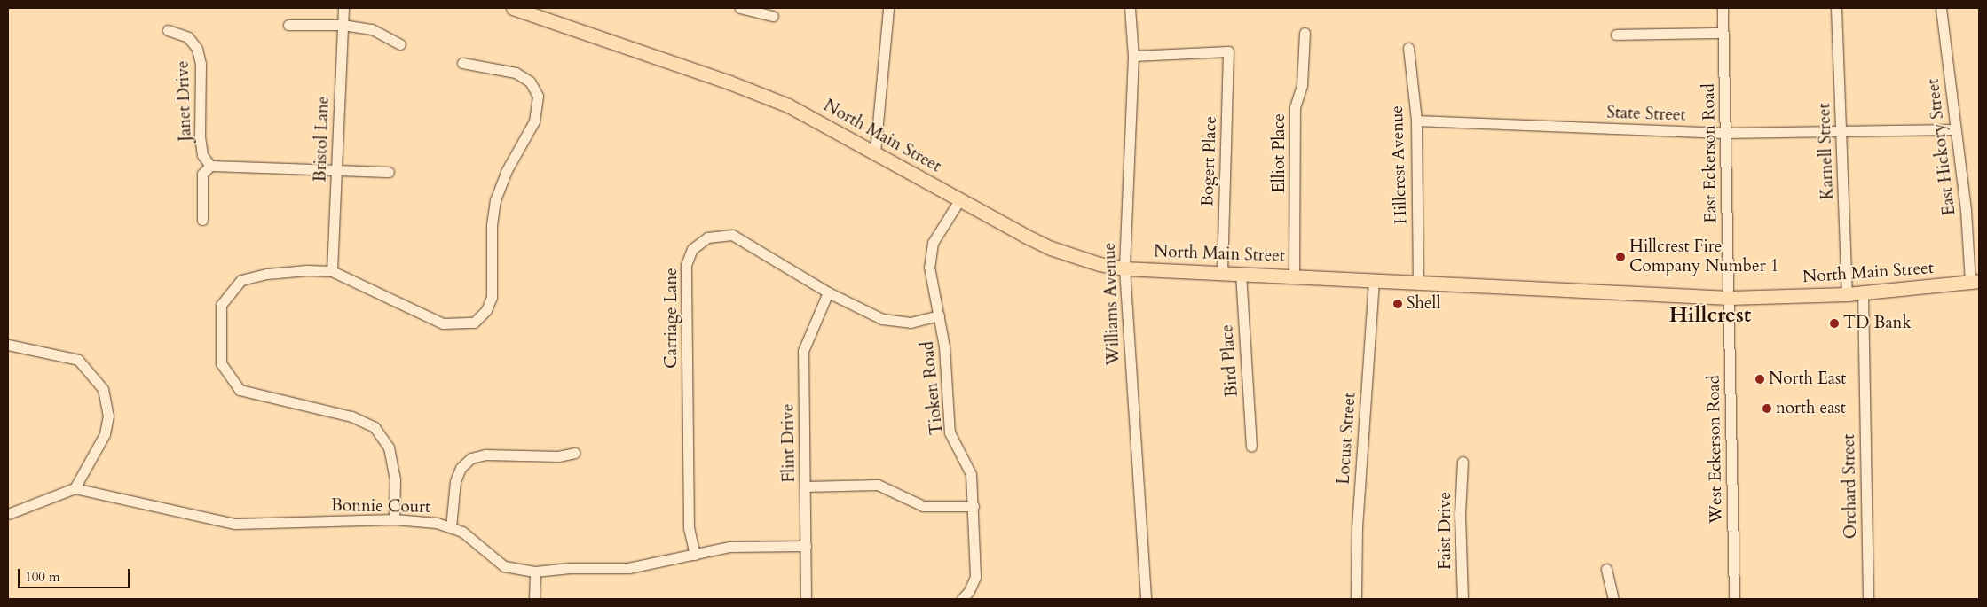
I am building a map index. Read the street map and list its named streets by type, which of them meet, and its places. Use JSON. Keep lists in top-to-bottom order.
{
  "streets": {
    "main road": ["North Main Street"],
    "street": [
      "Janet Drive",
      "State Street",
      "Bristol Lane",
      "East Hickory Street",
      "Karnell Street",
      "Elliot Place",
      "East Eckerson Road",
      "Bogert Place",
      "Hillcrest Avenue",
      "Williams Avenue",
      "Carriage Lane",
      "Bird Place",
      "Tioken Road",
      "Locust Street",
      "Flint Drive",
      "West Eckerson Road",
      "Orchard Street",
      "Bonnie Court",
      "Faist Drive"
    ]
  },
  "crossings": [
    ["State Street", "East Hickory Street"],
    ["State Street", "Karnell Street"],
    ["State Street", "East Eckerson Road"],
    ["State Street", "Hillcrest Avenue"],
    ["North Main Street", "East Hickory Street"],
    ["North Main Street", "Karnell Street"],
    ["North Main Street", "Elliot Place"],
    ["North Main Street", "East Eckerson Road"],
    ["North Main Street", "Bogert Place"],
    ["North Main Street", "Hillcrest Avenue"],
    ["North Main Street", "Williams Avenue"],
    ["North Main Street", "Bird Place"],
    ["North Main Street", "Tioken Road"],
    ["North Main Street", "Locust Street"],
    ["North Main Street", "West Eckerson Road"],
    ["North Main Street", "Orchard Street"],
    ["East Eckerson Road", "West Eckerson Road"],
    ["Bogert Place", "Williams Avenue"],
    ["Carriage Lane", "Tioken Road"],
    ["Carriage Lane", "Flint Drive"],
    ["Carriage Lane", "Bonnie Court"],
    ["Flint Drive", "Bonnie Court"]
  ],
  "districts": ["Hillcrest"],
  "places": [
    "Hillcrest Fire Company Number 1",
    "Shell",
    "TD Bank",
    "North East",
    "north east"
  ],
  "scale_bar": "100 m"
}
